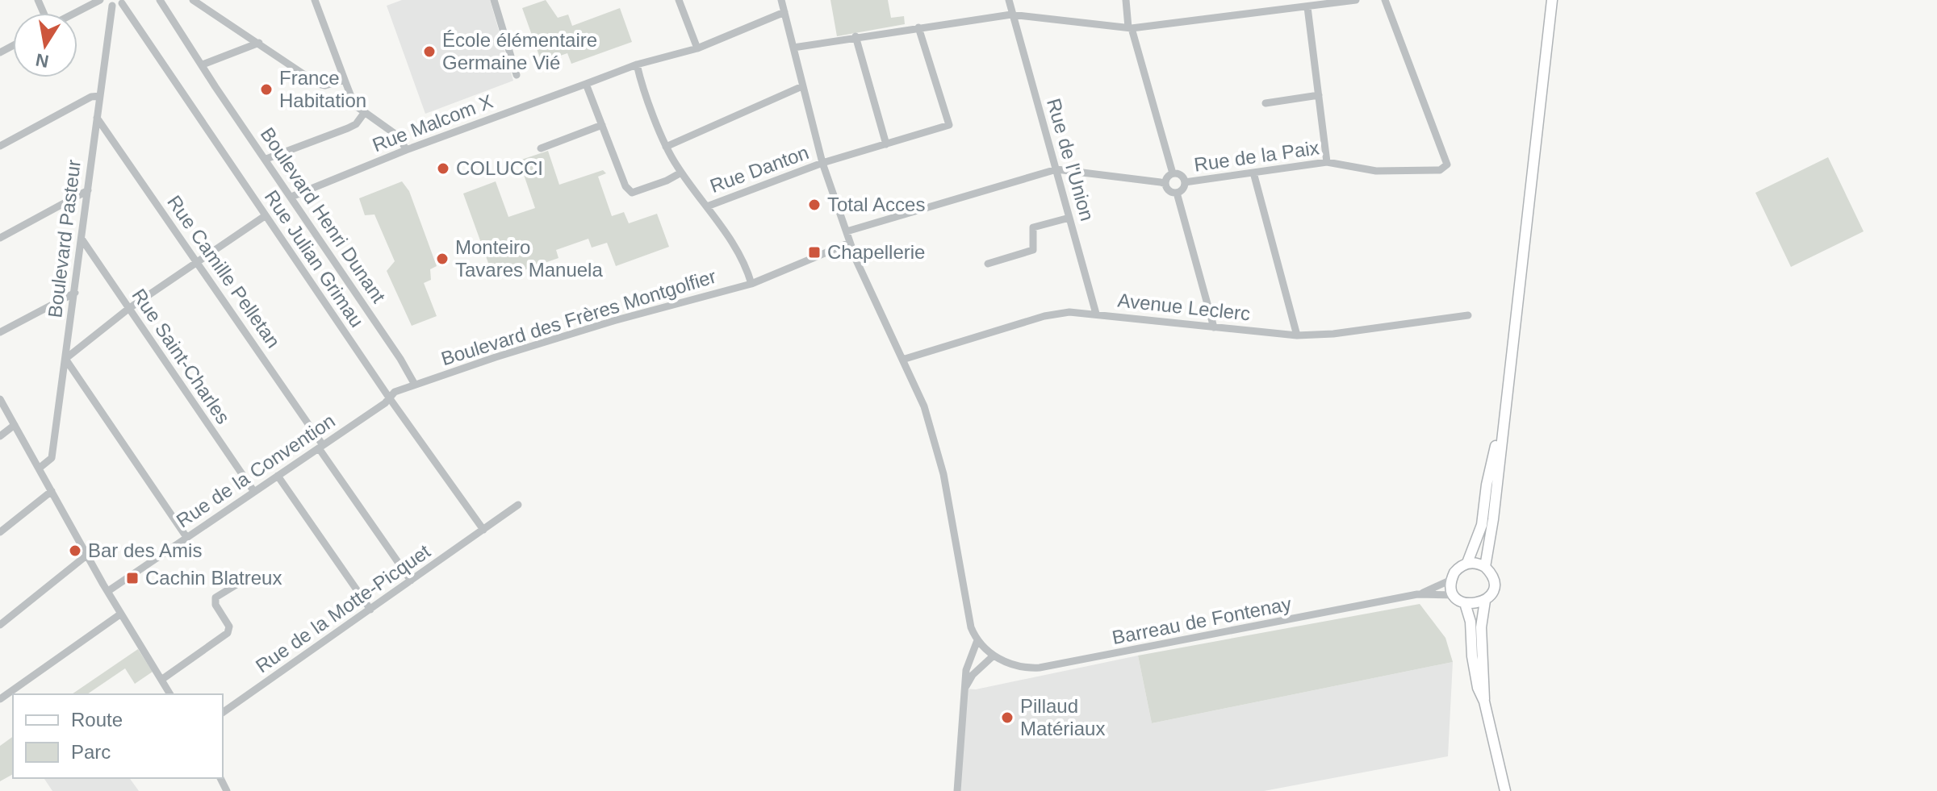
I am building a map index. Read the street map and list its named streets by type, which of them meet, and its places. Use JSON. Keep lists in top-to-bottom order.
{
  "streets": {
    "street": [
      "Rue Malcom X",
      "Rue de la Paix",
      "Rue de l'Union",
      "Rue Danton",
      "Boulevard Henri Dunant",
      "Boulevard Pasteur",
      "Rue Julian Grimau",
      "Rue Camille Pelletan",
      "Avenue Leclerc",
      "Boulevard des Frères Montgolfier",
      "Rue Saint-Charles",
      "Rue de la Convention",
      "Rue de la Motte-Picquet",
      "Barreau de Fontenay"
    ]
  },
  "crossings": [
    ["Rue Malcom X", "Boulevard Henri Dunant"],
    ["Rue de l'Union", "Avenue Leclerc"],
    ["Boulevard Henri Dunant", "Boulevard des Frères Montgolfier"],
    ["Boulevard Pasteur", "Rue Camille Pelletan"],
    ["Boulevard Pasteur", "Rue Saint-Charles"],
    ["Rue Julian Grimau", "Boulevard des Frères Montgolfier"],
    ["Rue Julian Grimau", "Rue de la Convention"],
    ["Rue Julian Grimau", "Rue de la Motte-Picquet"],
    ["Rue Camille Pelletan", "Rue de la Convention"],
    ["Rue Camille Pelletan", "Rue de la Motte-Picquet"],
    ["Boulevard des Frères Montgolfier", "Rue de la Convention"],
    ["Rue Saint-Charles", "Rue de la Convention"]
  ],
  "places": {
    "other": [
      "École élémentaire Germaine Vié",
      "France Habitation",
      "COLUCCI",
      "Total Acces",
      "Monteiro Tavares Manuela",
      "Bar des Amis",
      "Pillaud Matériaux"
    ],
    "transit": ["Chapellerie", "Cachin Blatreux"]
  },
  "legend": ["Route", "Parc"],
  "north": "bottom"
}
